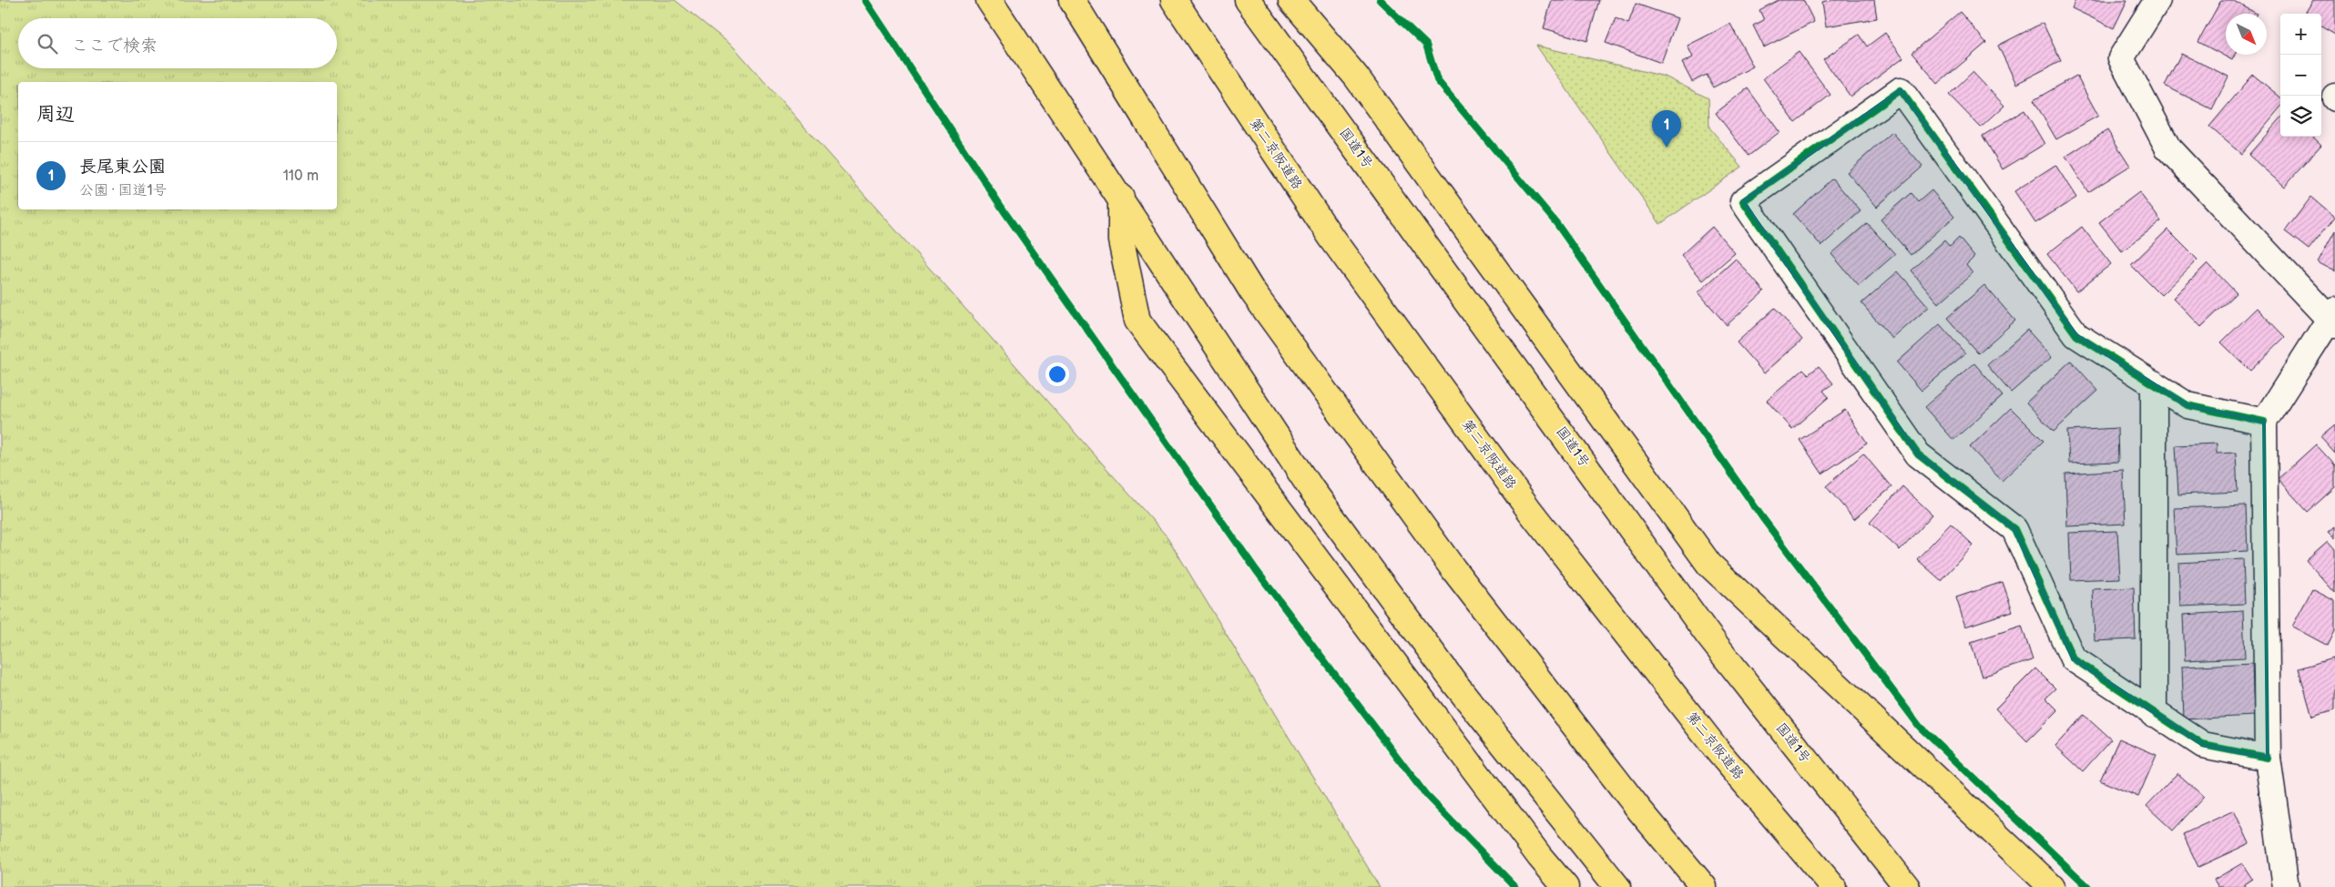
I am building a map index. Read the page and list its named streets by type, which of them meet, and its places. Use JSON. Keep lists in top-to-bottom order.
{
  "streets": {
    "highway": ["国道1号", "第二京阪道路"]
  },
  "north": "bottom right",
  "page": {
    "map_buttons": ["+", "−"],
    "search": "ここで検索",
    "heading": "周辺",
    "pins": "1",
    "list": [
      {
        "mark": "1",
        "name": "長尾東公園",
        "note": "公園 · 国道1号",
        "value": "110 m"
      }
    ]
  }
}
